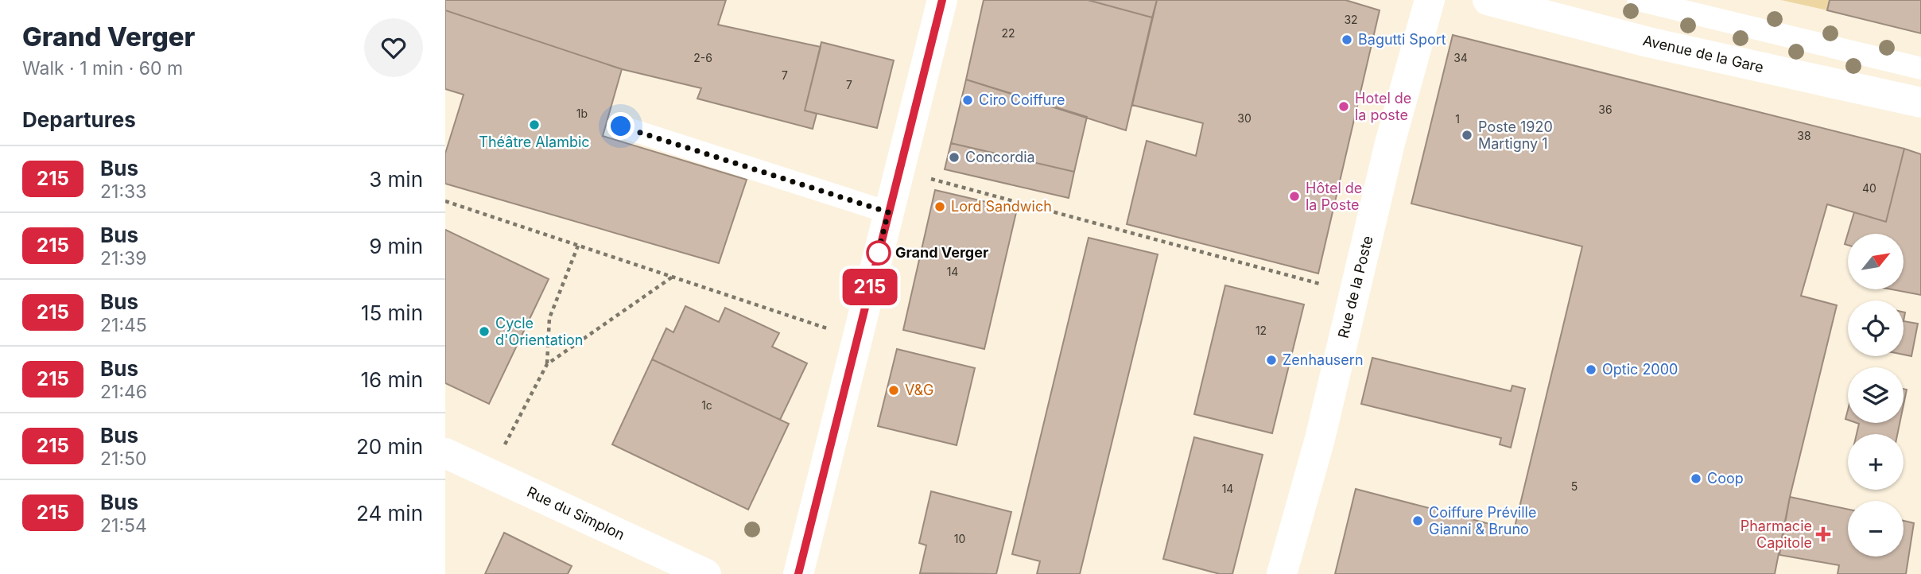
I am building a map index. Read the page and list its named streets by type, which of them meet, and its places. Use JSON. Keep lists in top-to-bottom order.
{
  "streets": {
    "street": ["Avenue de la Gare", "Rue de la Poste", "Rue du Simplon"]
  },
  "places": {
    "other": [
      "Bagutti Sport",
      "Ciro Coiffure",
      "Hotel de la poste",
      "Théâtre Alambic",
      "Poste 1920 Martigny 1",
      "Concordia",
      "Hôtel de la Poste",
      "Lord Sandwich",
      "Grand Verger",
      "Cycle d'Orientation",
      "Zenhausern",
      "Optic 2000",
      "V&G",
      "Coop",
      "Coiffure Préville Gianni & Bruno"
    ],
    "health": ["Pharmacie Capitole"]
  },
  "lines": ["bus line 215"],
  "house_numbers": [
    "32",
    "22",
    "2-6",
    "34",
    "7",
    "7",
    "36",
    "1b",
    "30",
    "1",
    "38",
    "40",
    "14",
    "12",
    "1c",
    "5",
    "14",
    "10"
  ],
  "north": "top right",
  "page": {
    "heading": [
      ["Grand Verger", "Walk · 1 min · 60 m"],
      "Departures"
    ],
    "on_map": "215",
    "list": [
      {
        "mark": "215",
        "name": "Bus",
        "note": "21:33",
        "value": "3 min"
      },
      {
        "mark": "215",
        "name": "Bus",
        "note": "21:39",
        "value": "9 min"
      },
      {
        "mark": "215",
        "name": "Bus",
        "note": "21:45",
        "value": "15 min"
      },
      {
        "mark": "215",
        "name": "Bus",
        "note": "21:46",
        "value": "16 min"
      },
      {
        "mark": "215",
        "name": "Bus",
        "note": "21:50",
        "value": "20 min"
      },
      {
        "mark": "215",
        "name": "Bus",
        "note": "21:54",
        "value": "24 min"
      }
    ],
    "map_buttons": ["+", "−"]
  }
}
